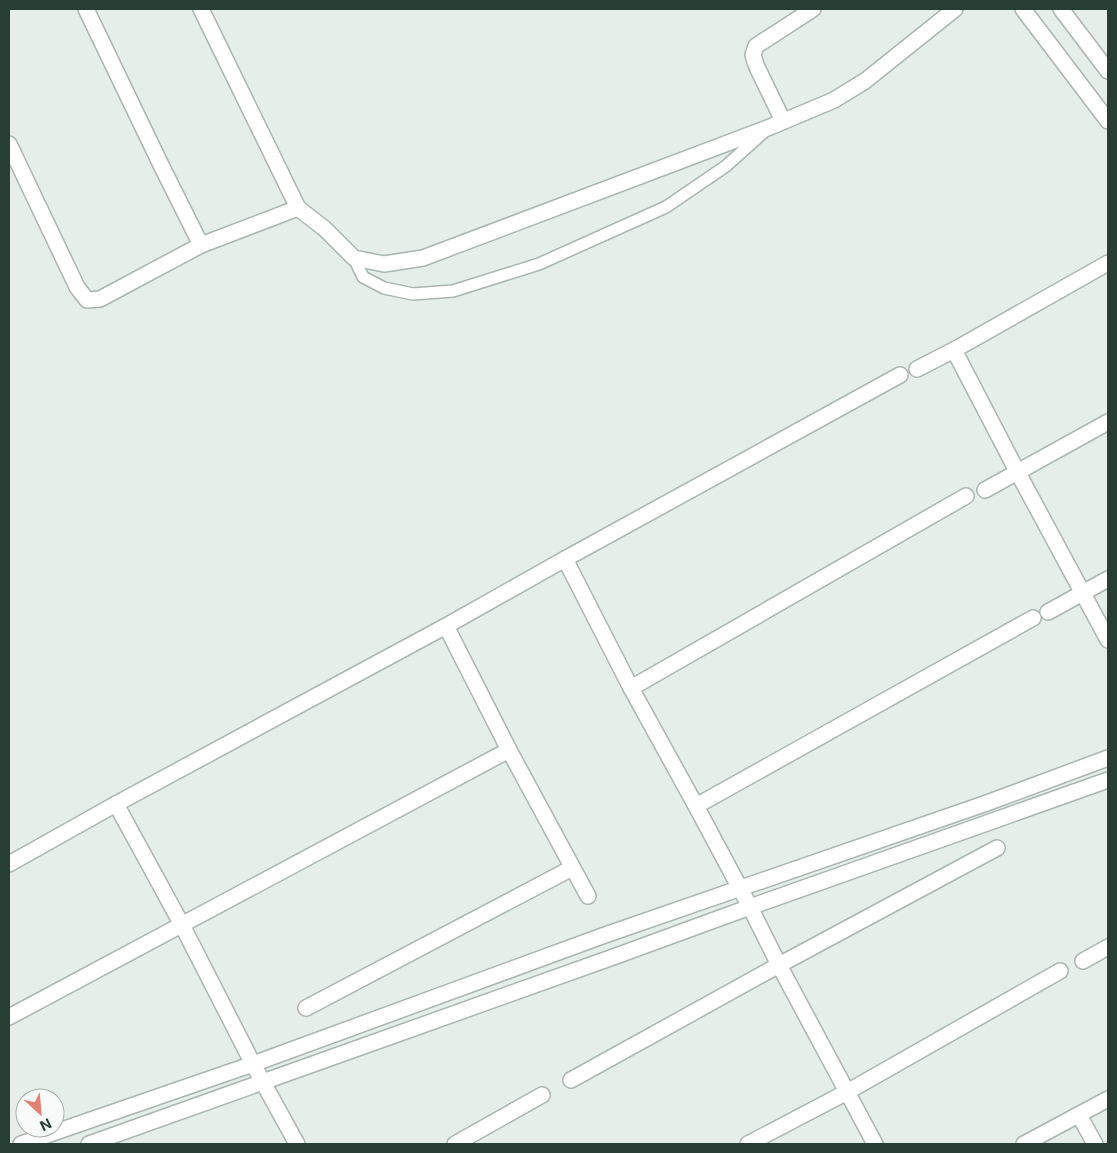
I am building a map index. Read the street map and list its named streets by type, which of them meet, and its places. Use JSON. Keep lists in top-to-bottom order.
{
  "north": "bottom right"
}
